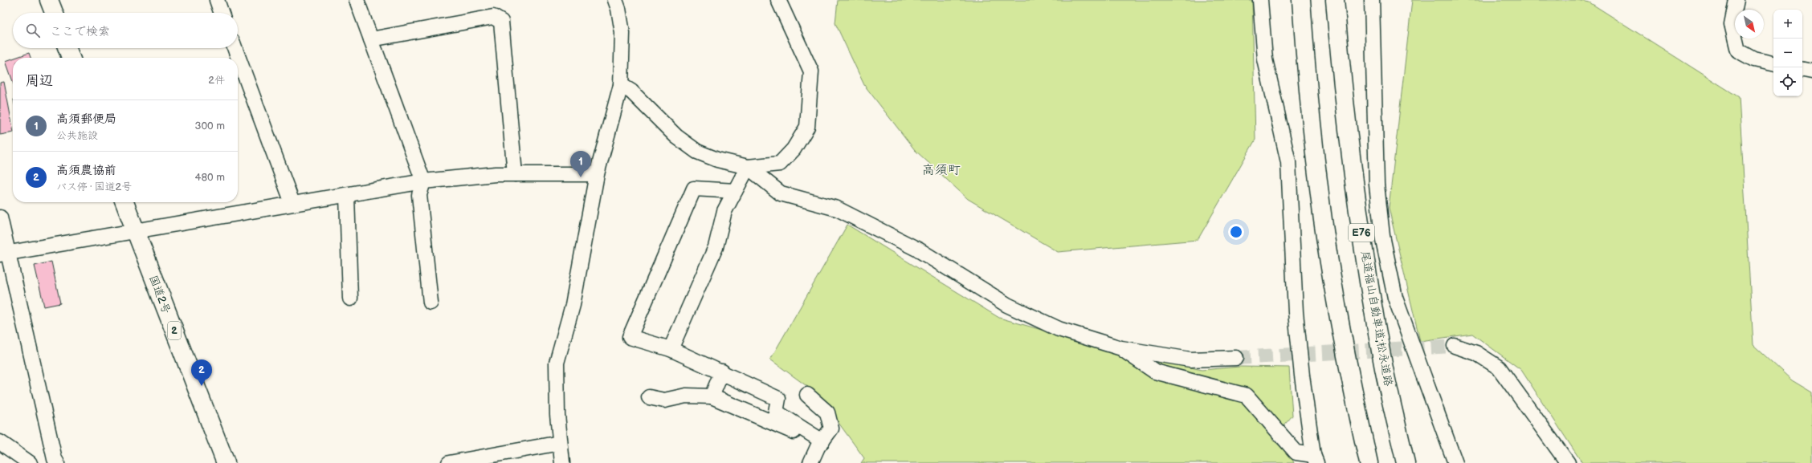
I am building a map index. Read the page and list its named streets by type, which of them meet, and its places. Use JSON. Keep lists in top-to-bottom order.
{
  "streets": {
    "highway": [
      "E76",
      "国道2号",
      "尾道福山自動車道;松永道路",
      "2"
    ]
  },
  "districts": ["高須町"],
  "north": "bottom right",
  "page": {
    "map_buttons": ["+", "−"],
    "search": "ここで検索",
    "heading": ["周辺", "2件"],
    "list": [
      {
        "mark": "1",
        "name": "高須郵便局",
        "note": "公共施設",
        "value": "300 m"
      },
      {
        "mark": "2",
        "name": "高須農協前",
        "note": "バス停 · 国道2号",
        "value": "480 m"
      }
    ],
    "pins": ["1", "2"]
  }
}
